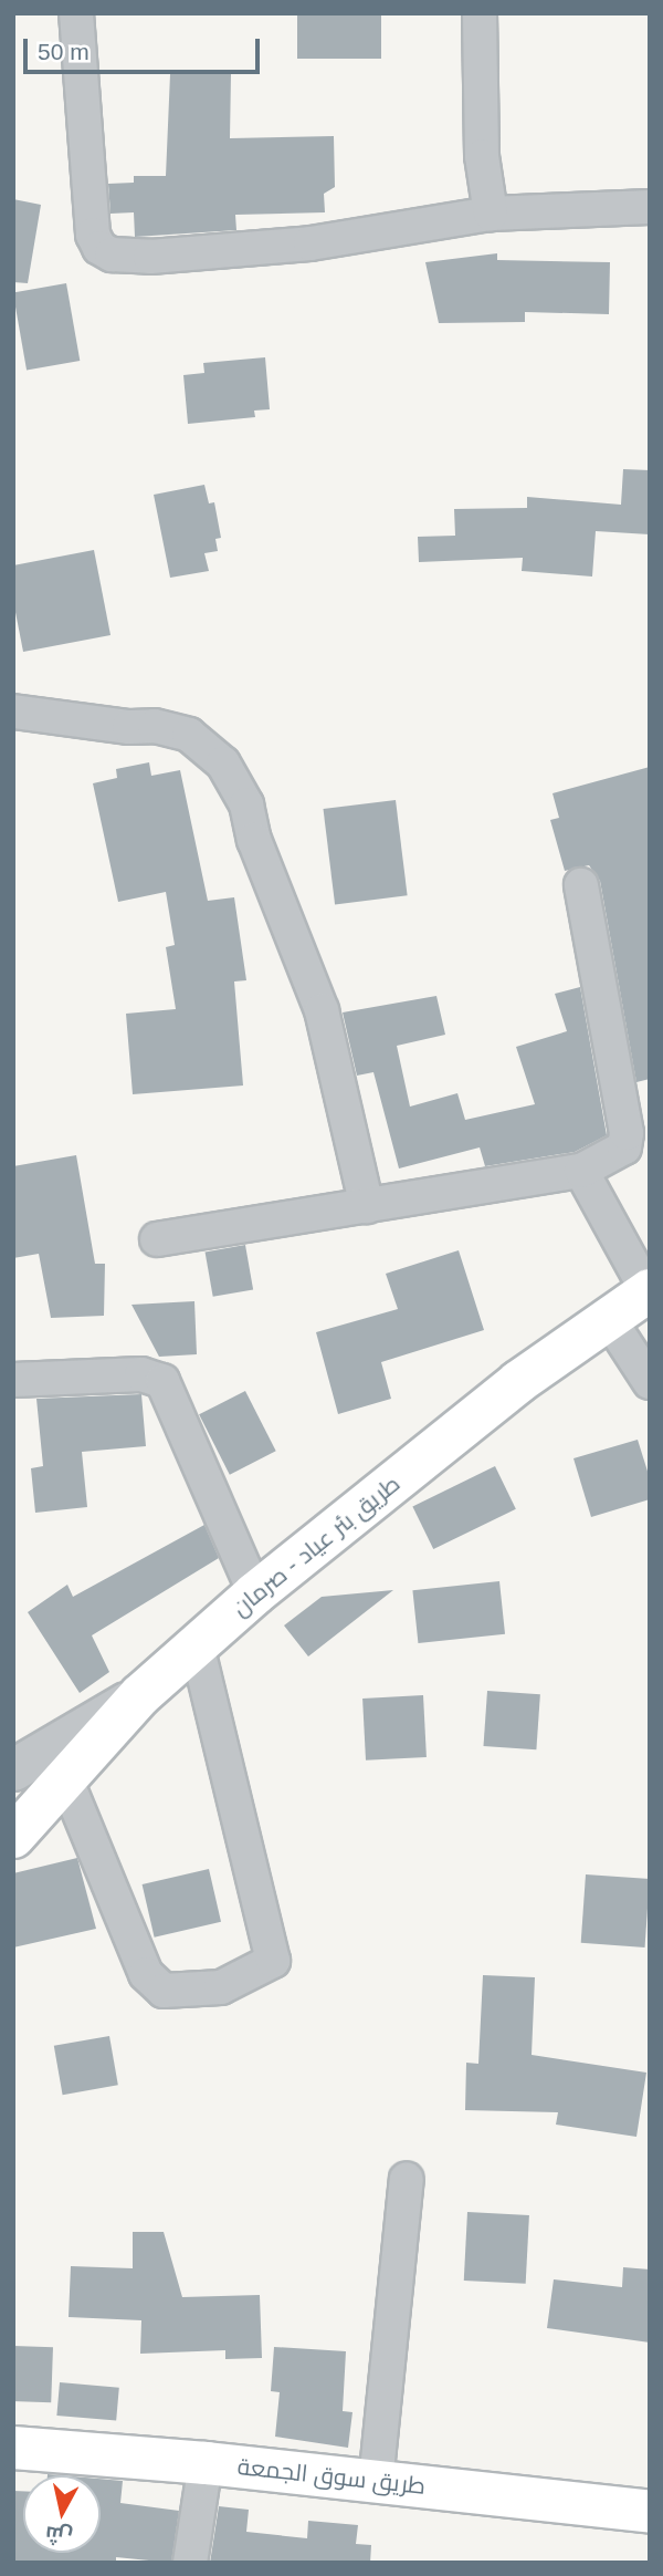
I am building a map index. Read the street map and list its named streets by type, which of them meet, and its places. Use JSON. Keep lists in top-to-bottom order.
{
  "streets": {
    "main road": ["طريق بئر عياد - صرمان", "طريق سوق الجمعة"]
  },
  "scale_bar": "50 m",
  "north": "bottom"
}
